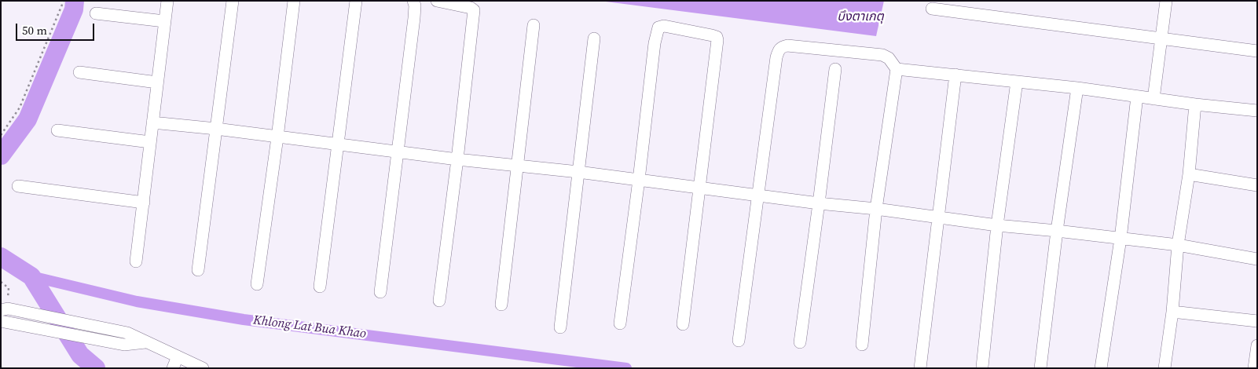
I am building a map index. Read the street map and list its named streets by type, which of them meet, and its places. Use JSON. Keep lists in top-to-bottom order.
{
  "water": ["บึงตาเกตุ", "Khlong Lat Bua Khao"],
  "scale_bar": "50 m"
}
